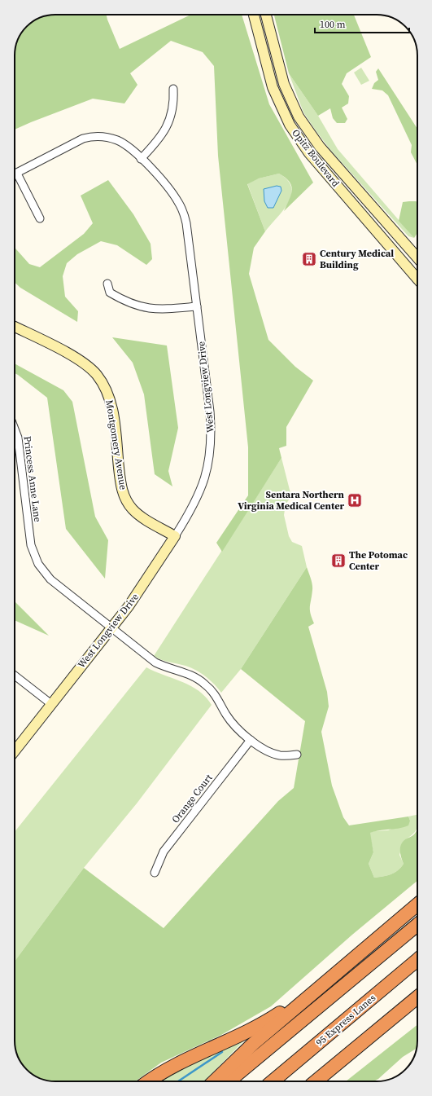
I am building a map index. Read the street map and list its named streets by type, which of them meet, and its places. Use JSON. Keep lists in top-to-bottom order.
{
  "streets": {
    "highway": ["95 Express Lanes"],
    "main road": ["Opitz Boulevard", "West Longview Drive", "Montgomery Avenue"],
    "street": ["Princess Anne Lane", "Orange Court"]
  },
  "crossings": [
    ["West Longview Drive", "Montgomery Avenue"],
    ["West Longview Drive", "Princess Anne Lane"],
    ["Princess Anne Lane", "Orange Court"]
  ],
  "places": {
    "building": ["Century Medical Building", "The Potomac Center"],
    "hospital": ["Sentara Northern Virginia Medical Center"]
  },
  "scale_bar": "100 m"
}
